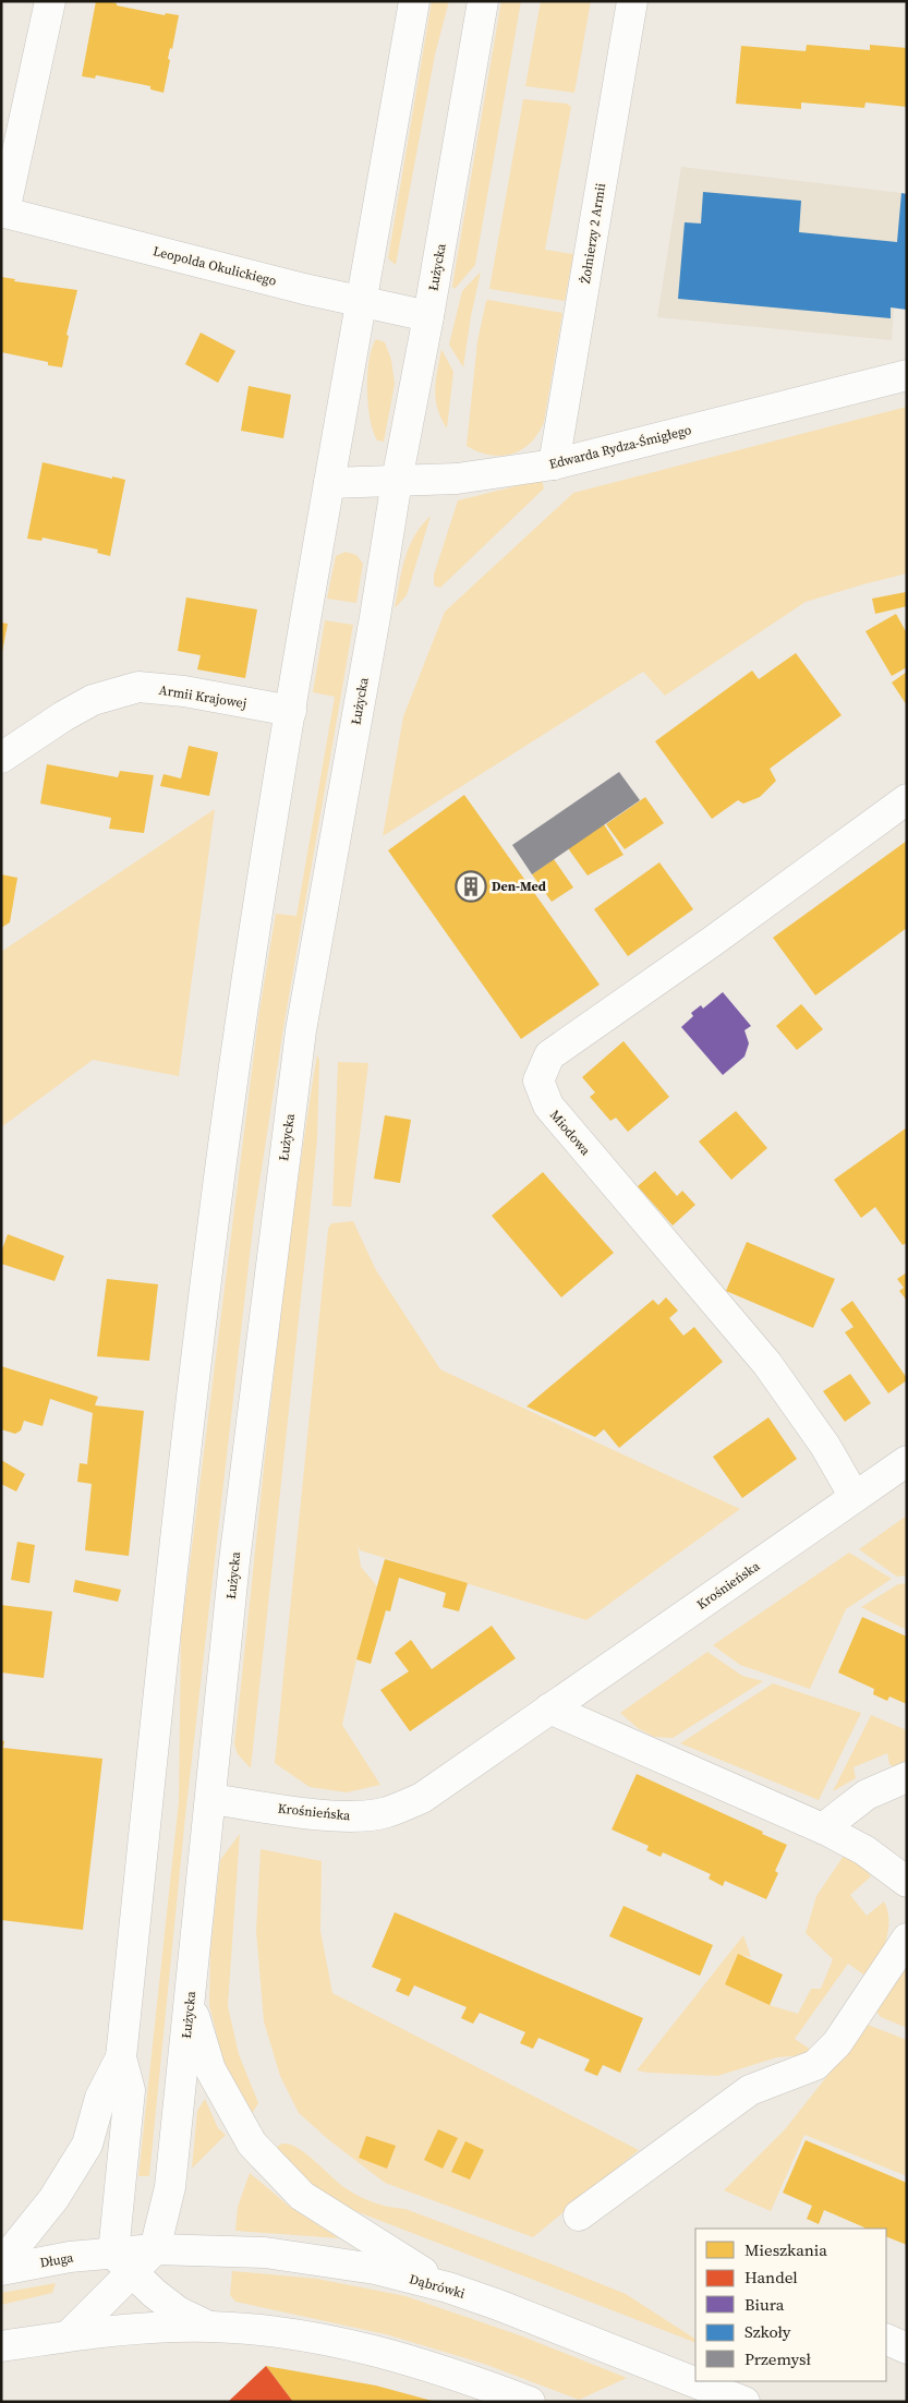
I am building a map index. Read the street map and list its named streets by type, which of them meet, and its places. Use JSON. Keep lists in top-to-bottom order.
{
  "streets": {
    "main road": [
      "Żołnierzy 2 Armii",
      "Leopolda Okulickiego",
      "Łużycka",
      "Edwarda Rydza-Śmigłego",
      "Armii Krajowej",
      "Miodowa",
      "Krośnieńska",
      "Długa",
      "Dąbrówki"
    ]
  },
  "crossings": [
    ["Żołnierzy 2 Armii", "Edwarda Rydza-Śmigłego"],
    ["Leopolda Okulickiego", "Łużycka"],
    ["Łużycka", "Edwarda Rydza-Śmigłego"],
    ["Łużycka", "Krośnieńska"],
    ["Łużycka", "Długa"],
    ["Łużycka", "Dąbrówki"],
    ["Miodowa", "Krośnieńska"]
  ],
  "places": {
    "building": ["Den-Med"]
  },
  "legend": [
    "Mieszkania",
    "Handel",
    "Biura",
    "Szkoły",
    "Przemysł"
  ]
}
